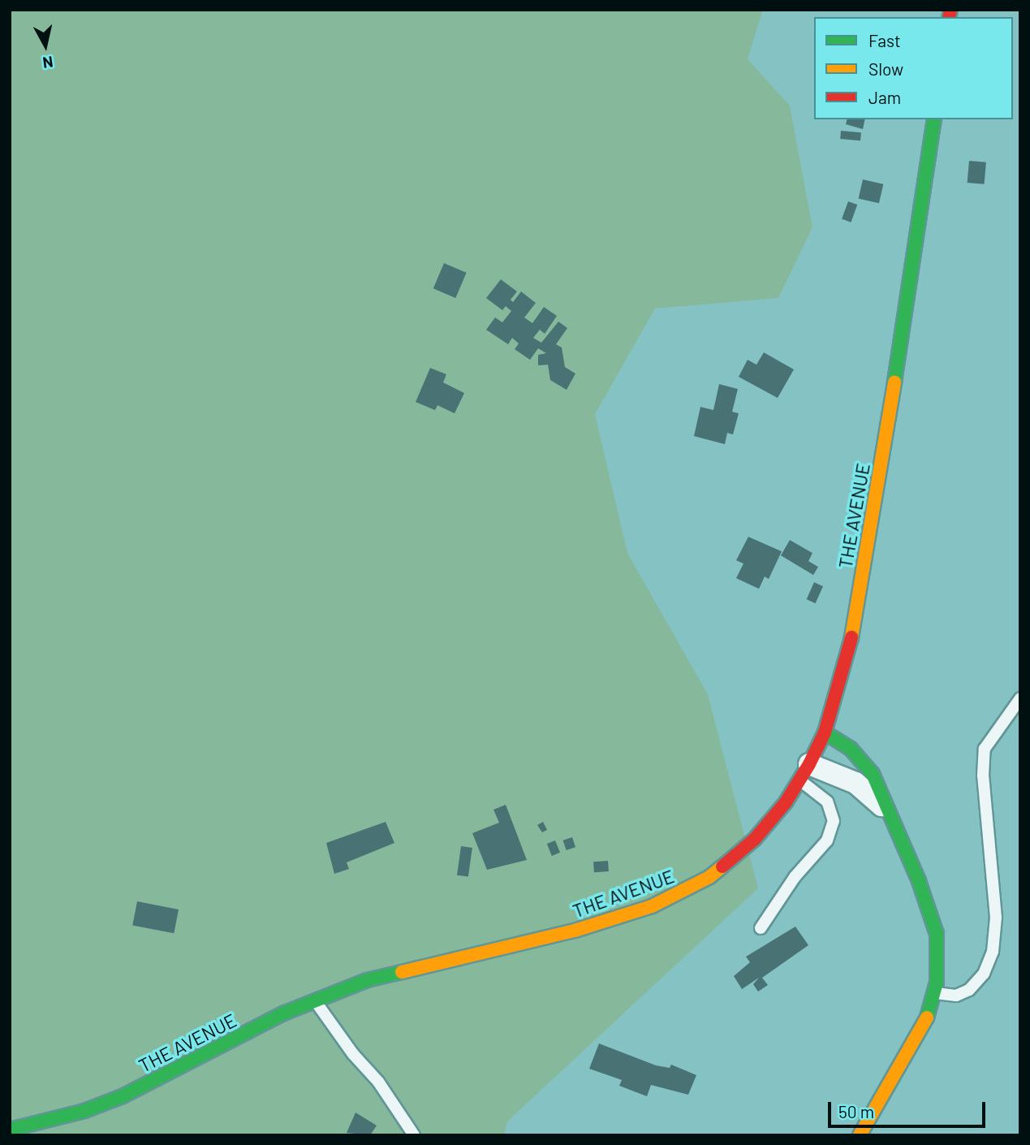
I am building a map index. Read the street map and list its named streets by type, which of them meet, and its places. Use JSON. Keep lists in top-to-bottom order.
{
  "streets": {
    "street": ["THE AVENUE"]
  },
  "legend": ["Fast", "Slow", "Jam"],
  "scale_bar": "50 m",
  "north": "bottom"
}
